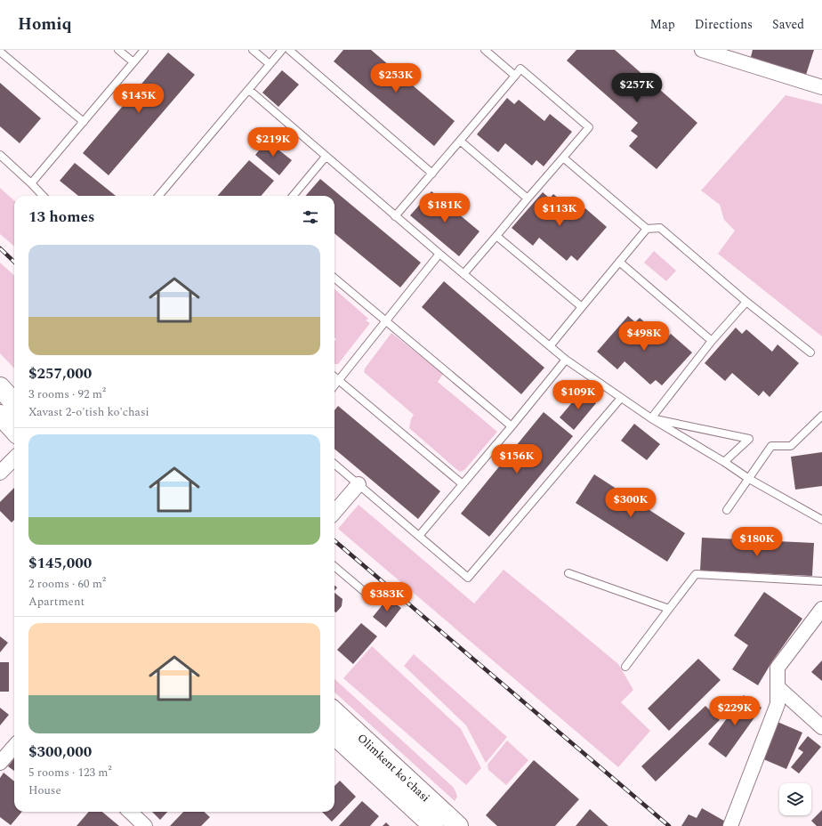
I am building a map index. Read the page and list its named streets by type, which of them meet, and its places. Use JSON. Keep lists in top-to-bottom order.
{
  "streets": {
    "main road": ["Olimkent ko'chasi"]
  },
  "page": {
    "header": "Homiq",
    "nav": ["Map", "Directions", "Saved"],
    "price": [
      "$253K",
      "$257K",
      "$145K",
      "$219K",
      "$181K",
      "$113K",
      "$498K",
      "$109K",
      "$156K",
      "$300K",
      "$180K",
      "$383K",
      "$229K"
    ],
    "heading": "13 homes",
    "list": [
      {
        "name": "$257,000",
        "note": "3 rooms · 92 m² · Xavast 2-o'tish ko'chasi"
      },
      {
        "name": "$145,000",
        "note": "2 rooms · 60 m² · Apartment"
      },
      {
        "name": "$300,000",
        "note": "5 rooms · 123 m² · House"
      }
    ]
  }
}
